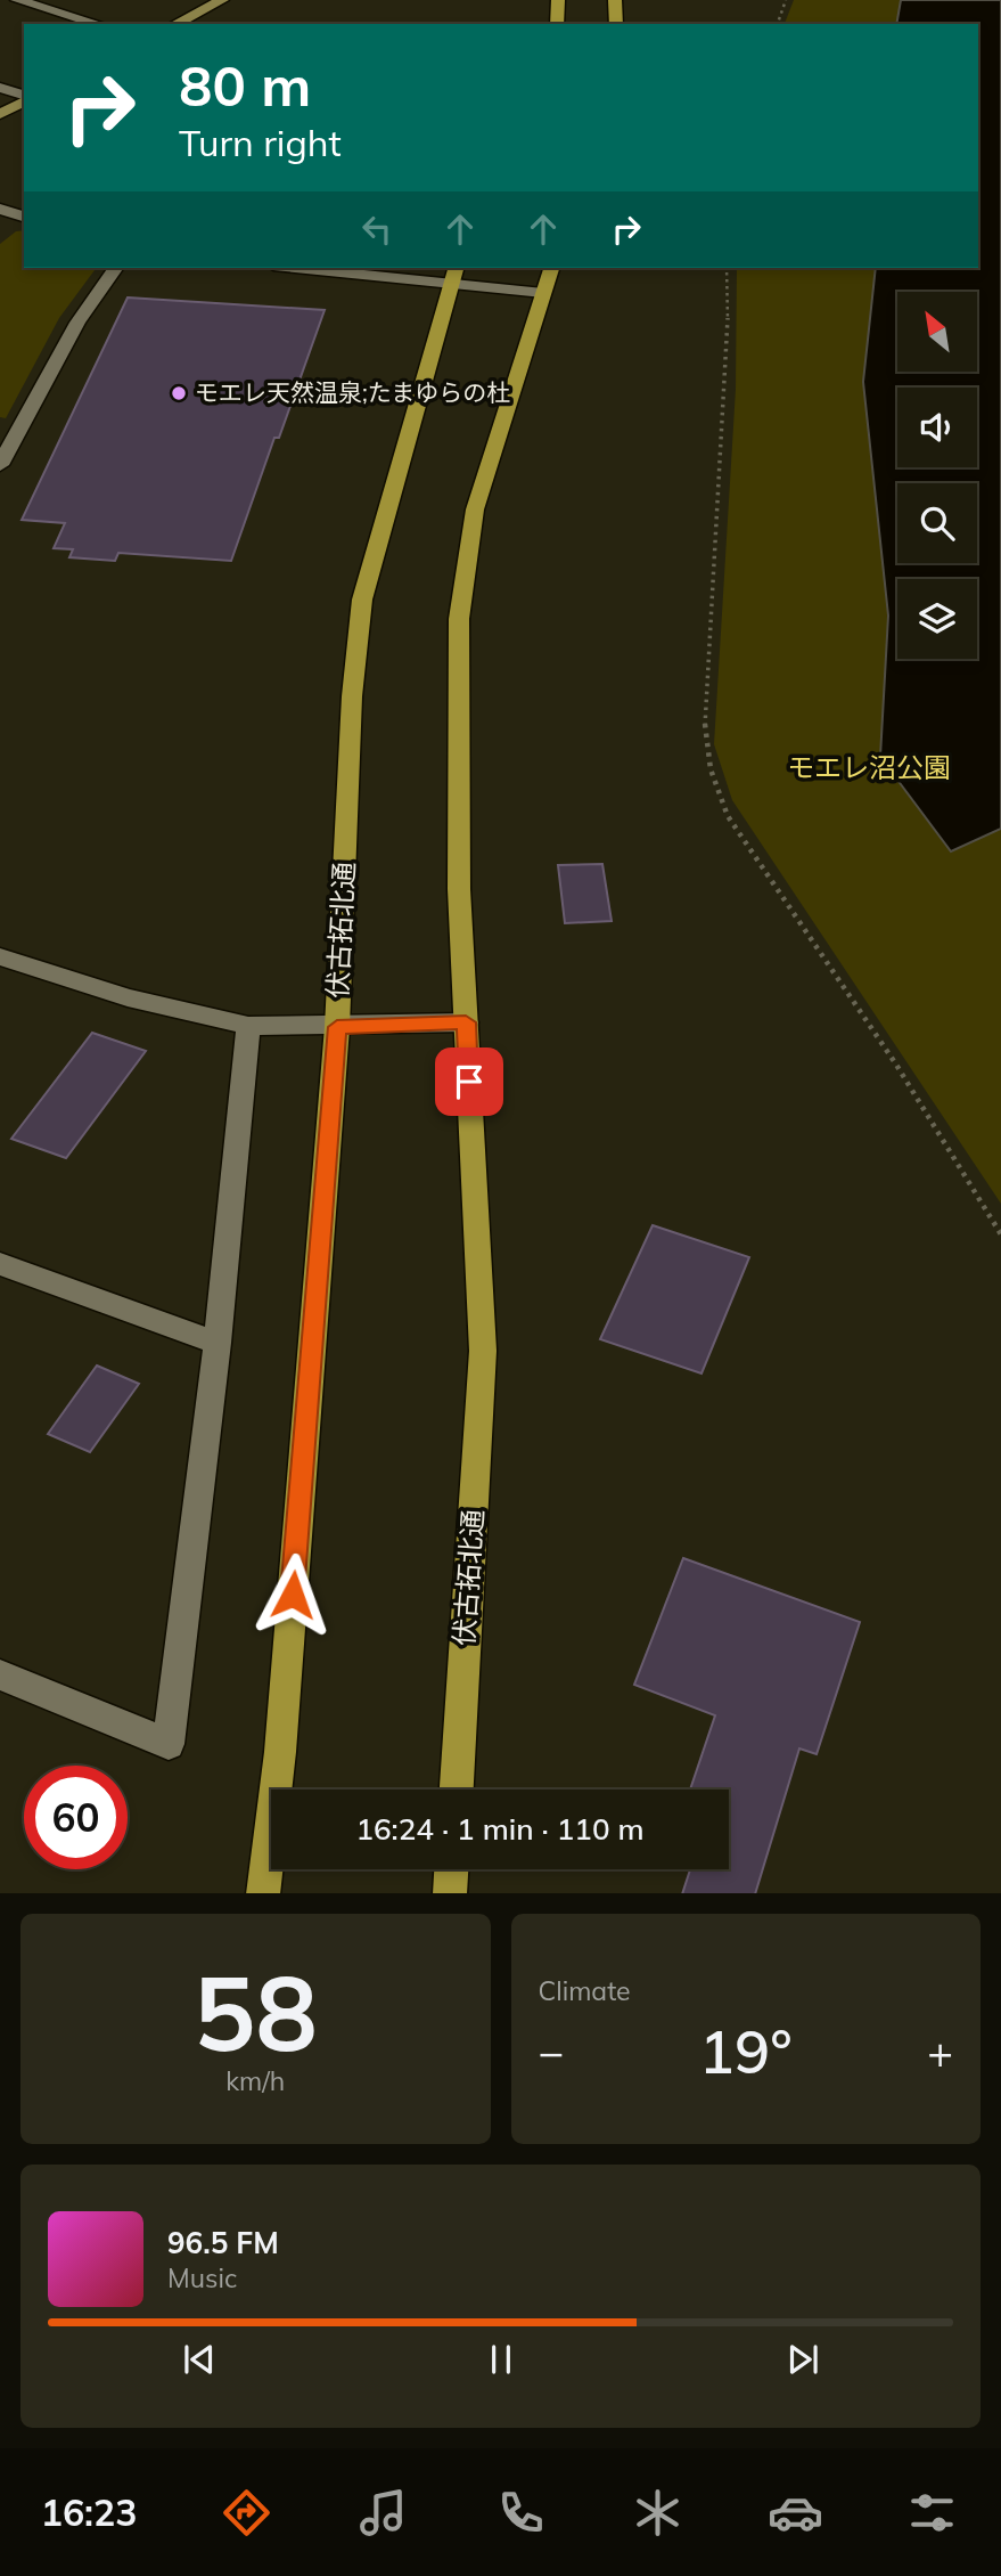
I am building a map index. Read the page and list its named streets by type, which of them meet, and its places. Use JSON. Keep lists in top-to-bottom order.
{
  "streets": {
    "main road": ["伏古拓北通"]
  },
  "parks": ["モエレ沼公園"],
  "places": ["モエレ天然温泉;たまゆらの杜"],
  "north": "top left",
  "page": {
    "turn": ["80 m", "Turn right"],
    "limit": "60",
    "trip": "16:24 · 1 min · 110 m",
    "tile": [
      ["58", "km/h"],
      "Climate"
    ],
    "heat": ["−", "19°", "+"],
    "song": ["96.5 FM", "Music"],
    "tabs": "16:23"
  }
}
